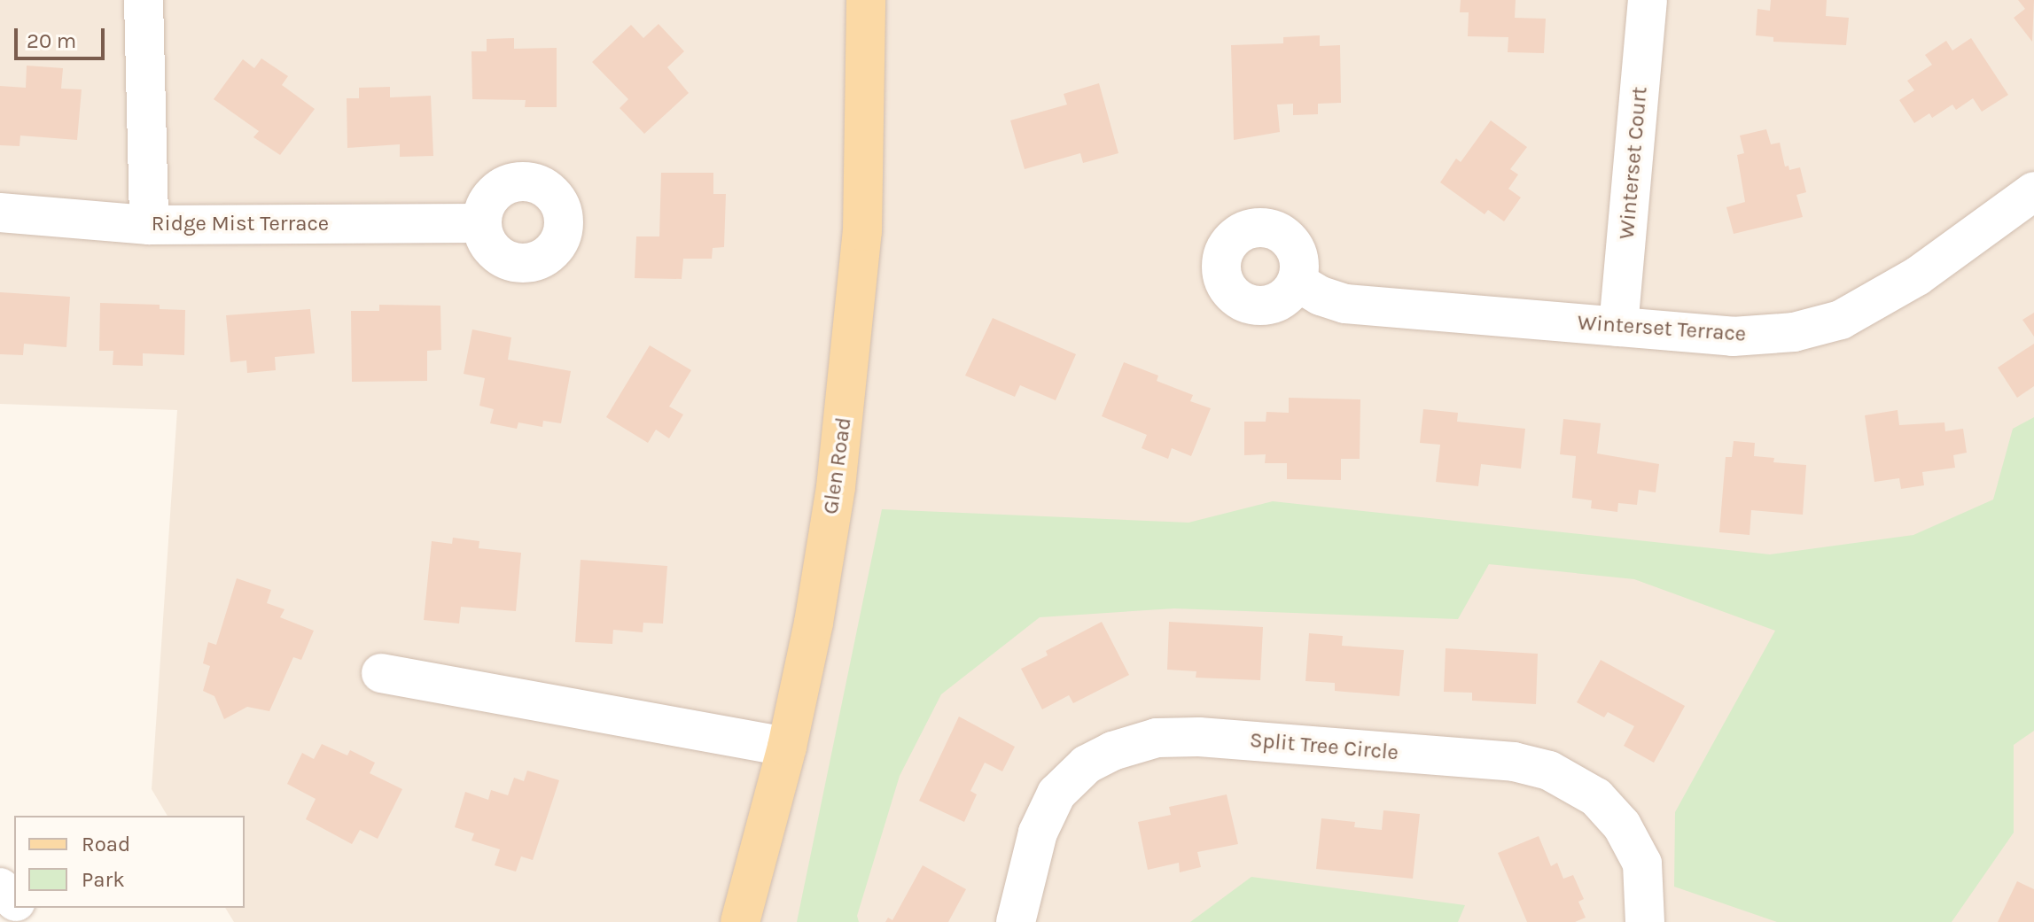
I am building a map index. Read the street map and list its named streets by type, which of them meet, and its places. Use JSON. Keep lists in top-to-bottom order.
{
  "streets": {
    "main road": ["Glen Road"],
    "street": [
      "Winterset Court",
      "Ridge Mist Terrace",
      "Winterset Terrace",
      "Split Tree Circle"
    ]
  },
  "crossings": [
    ["Winterset Court", "Winterset Terrace"]
  ],
  "legend": ["Road", "Park"],
  "scale_bar": "20 m"
}
